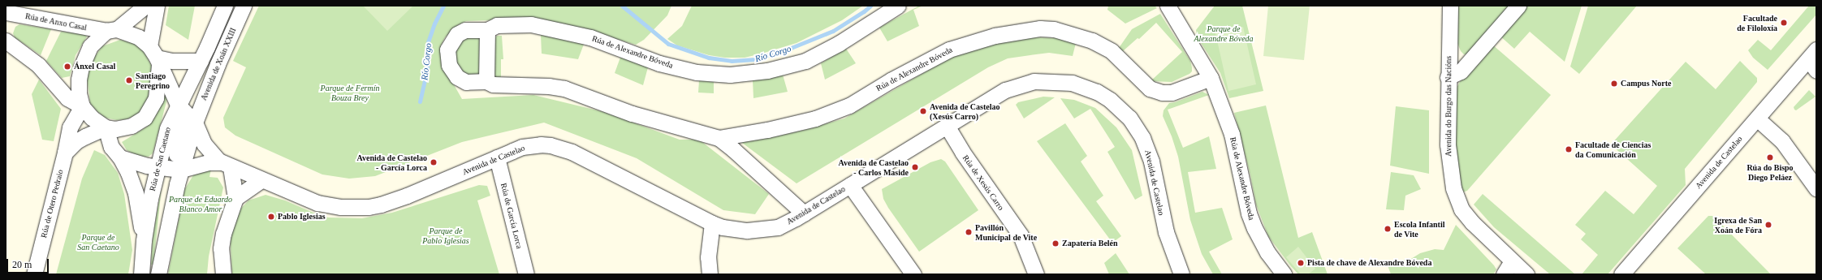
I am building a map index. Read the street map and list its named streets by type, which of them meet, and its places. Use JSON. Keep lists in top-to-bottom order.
{
  "streets": {
    "street": [
      "Rúa de Anxo Casal",
      "Rúa de Alexandre Bóveda",
      "Avenida de Xoán XXIII",
      "Avenida do Burgo das Nacións",
      "Rúa de San Caetano",
      "Avenida de Castelao",
      "Rúa de Xesús Carro",
      "Rúa de Otero Pedraio",
      "Rúa de García Lorca"
    ]
  },
  "crossings": [
    ["Rúa de Anxo Casal", "Rúa de Otero Pedraio"],
    ["Rúa de Alexandre Bóveda", "Avenida de Castelao"],
    ["Avenida de Xoán XXIII", "Rúa de San Caetano"],
    ["Avenida de Castelao", "Rúa de Xesús Carro"],
    ["Avenida de Castelao", "Rúa de García Lorca"]
  ],
  "water": ["Río Corgo"],
  "parks": [
    "Parque de Alexandre Bóveda",
    "Parque de Fermín Bouza Brey",
    "Parque de Eduardo Blanco Amor",
    "Parque de Pablo Iglesias",
    "Parque de San Caetano"
  ],
  "places": [
    "Facultade de Filoloxía",
    "Ánxel Casal",
    "Santiago Peregrino",
    "Campus Norte",
    "Avenida de Castelao (Xesús Carro)",
    "Facultade de Ciencias da Comunicación",
    "Rúa do Bispo Diego Peláez",
    "Avenida de Castelao - García Lorca",
    "Avenida de Castelao - Carlos Maside",
    "Pablo Iglesias",
    "Igrexa de San Xoán de Fóra",
    "Escola Infantil de Vite",
    "Pavillón Municipal de Vite",
    "Zapatería Belén",
    "Pista de chave de Alexandre Bóveda"
  ],
  "scale_bar": "20 m"
}
